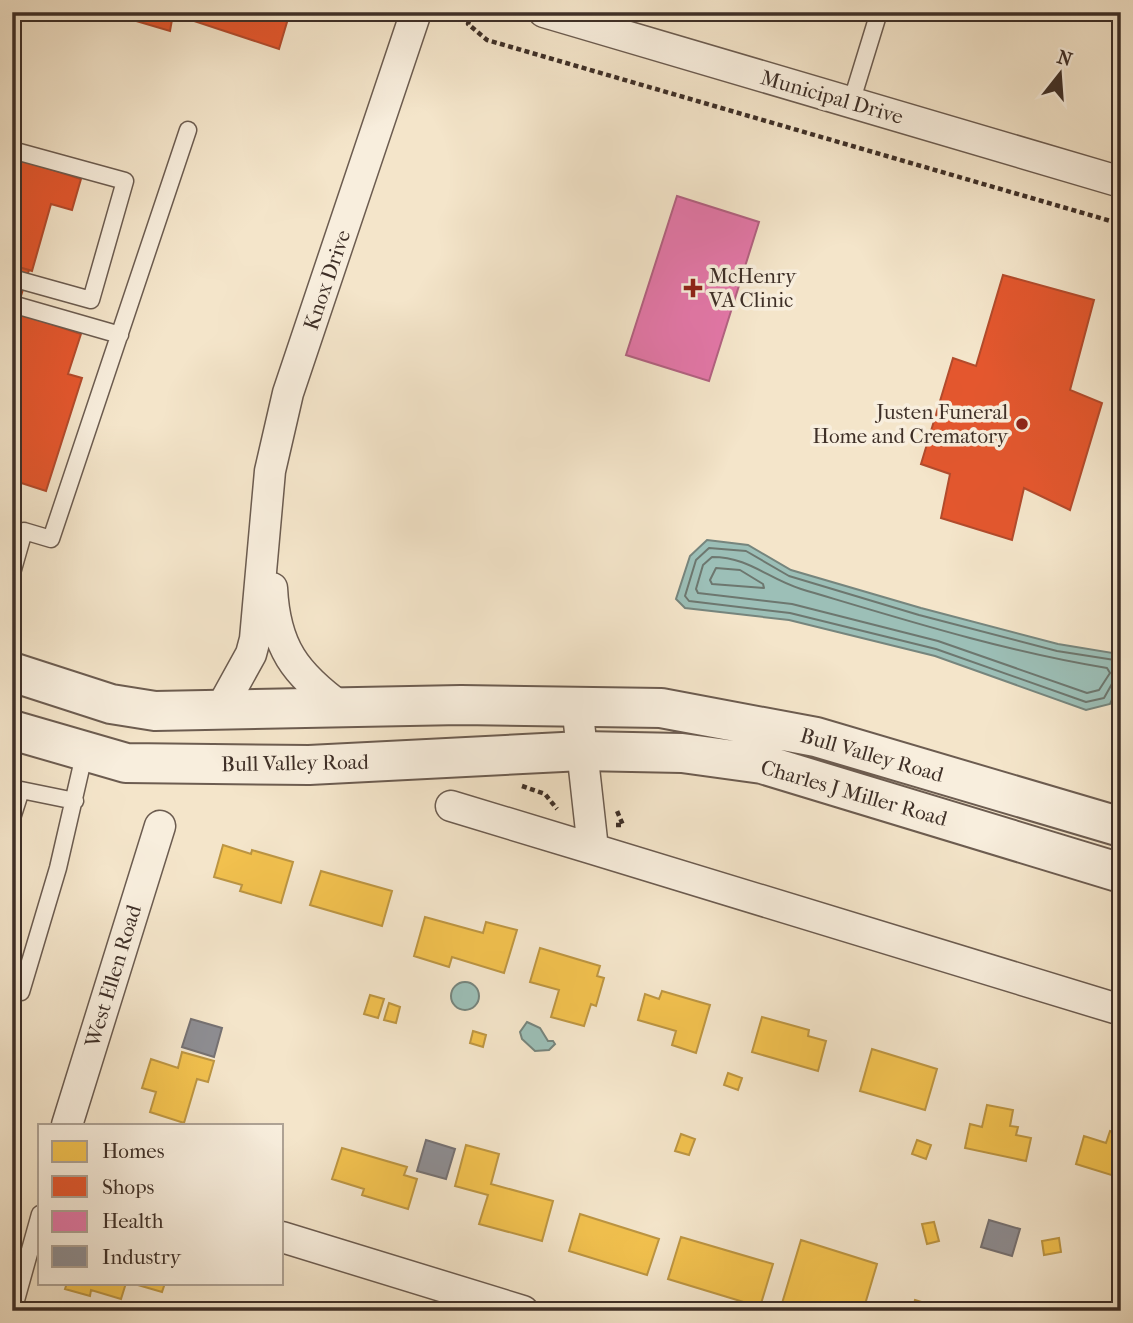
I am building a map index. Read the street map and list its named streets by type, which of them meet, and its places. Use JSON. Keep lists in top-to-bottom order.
{
  "streets": {
    "street": [
      "Municipal Drive",
      "Knox Drive",
      "Bull Valley Road",
      "Charles J Miller Road",
      "West Ellen Road"
    ]
  },
  "crossings": [
    ["Knox Drive", "Bull Valley Road"],
    ["Bull Valley Road", "Charles J Miller Road"]
  ],
  "places": {
    "health": ["McHenry VA Clinic"],
    "other": ["Justen Funeral Home and Crematory"]
  },
  "legend": [
    "Homes",
    "Shops",
    "Health",
    "Industry"
  ],
  "north": "top"
}
